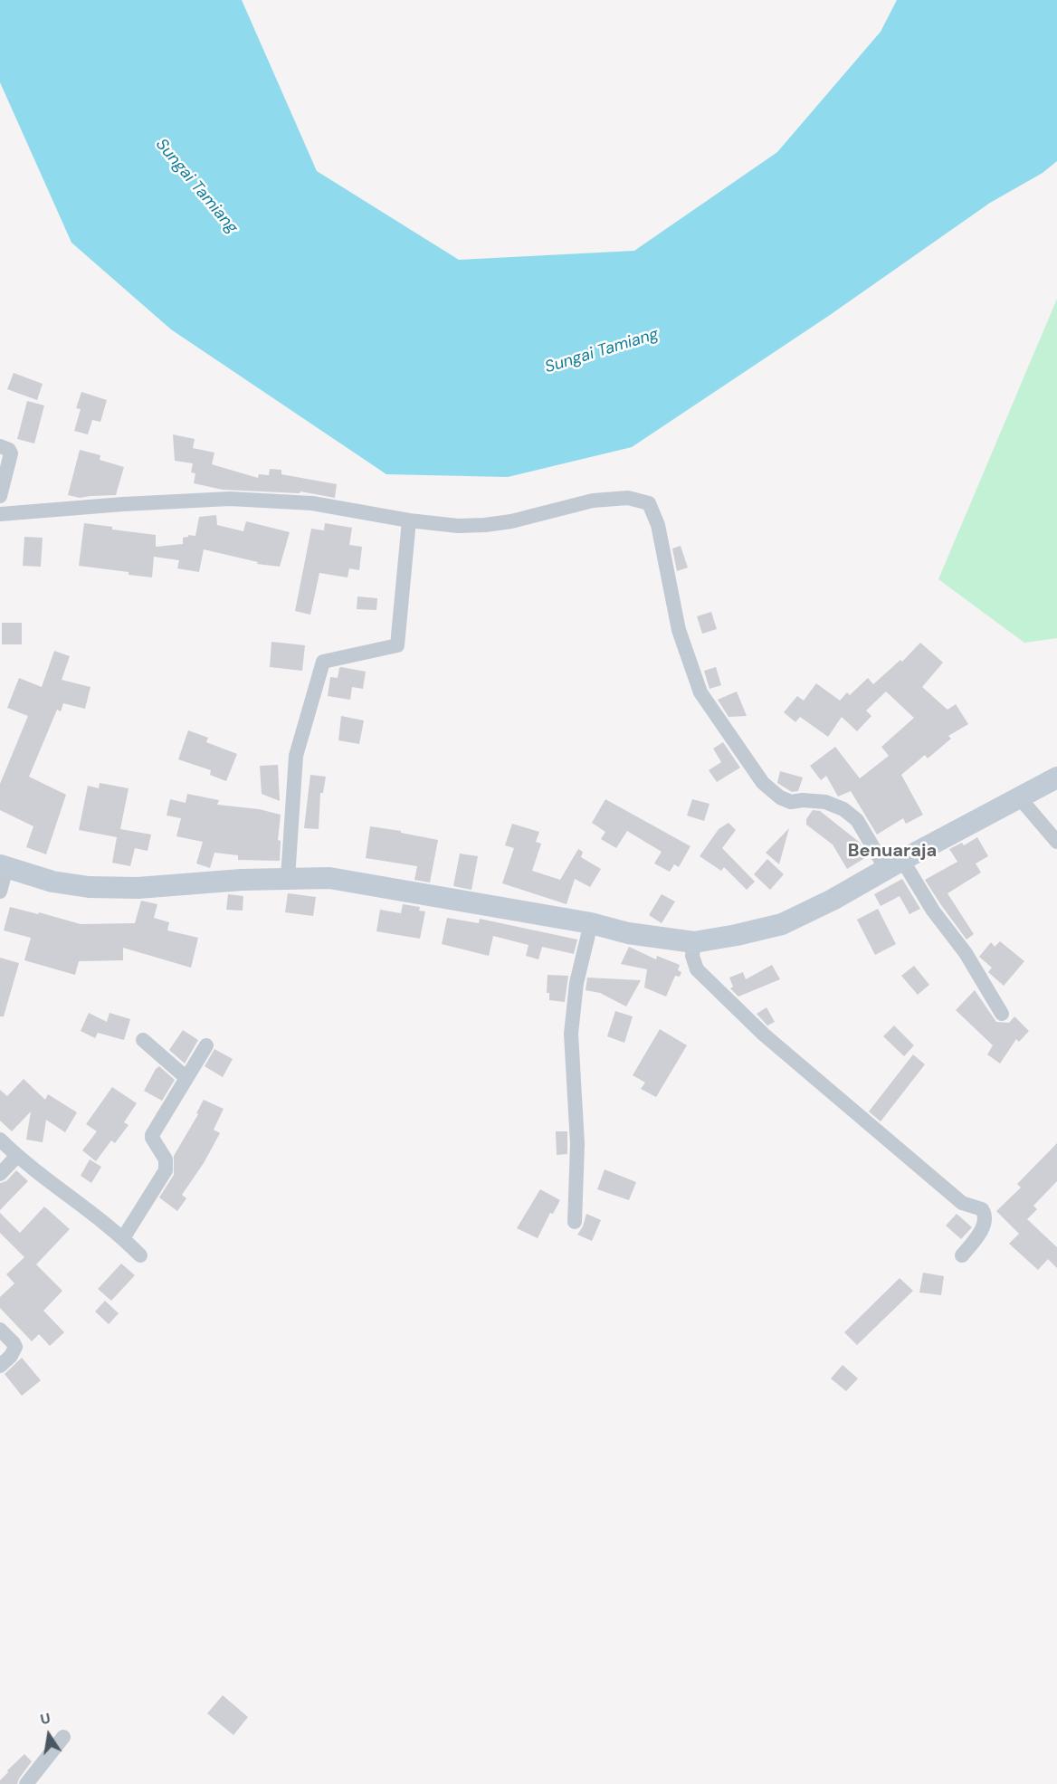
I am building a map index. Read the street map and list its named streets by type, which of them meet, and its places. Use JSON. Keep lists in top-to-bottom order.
{
  "districts": ["Benuaraja"],
  "water": ["Sungai Tamiang"],
  "north": "top"
}
